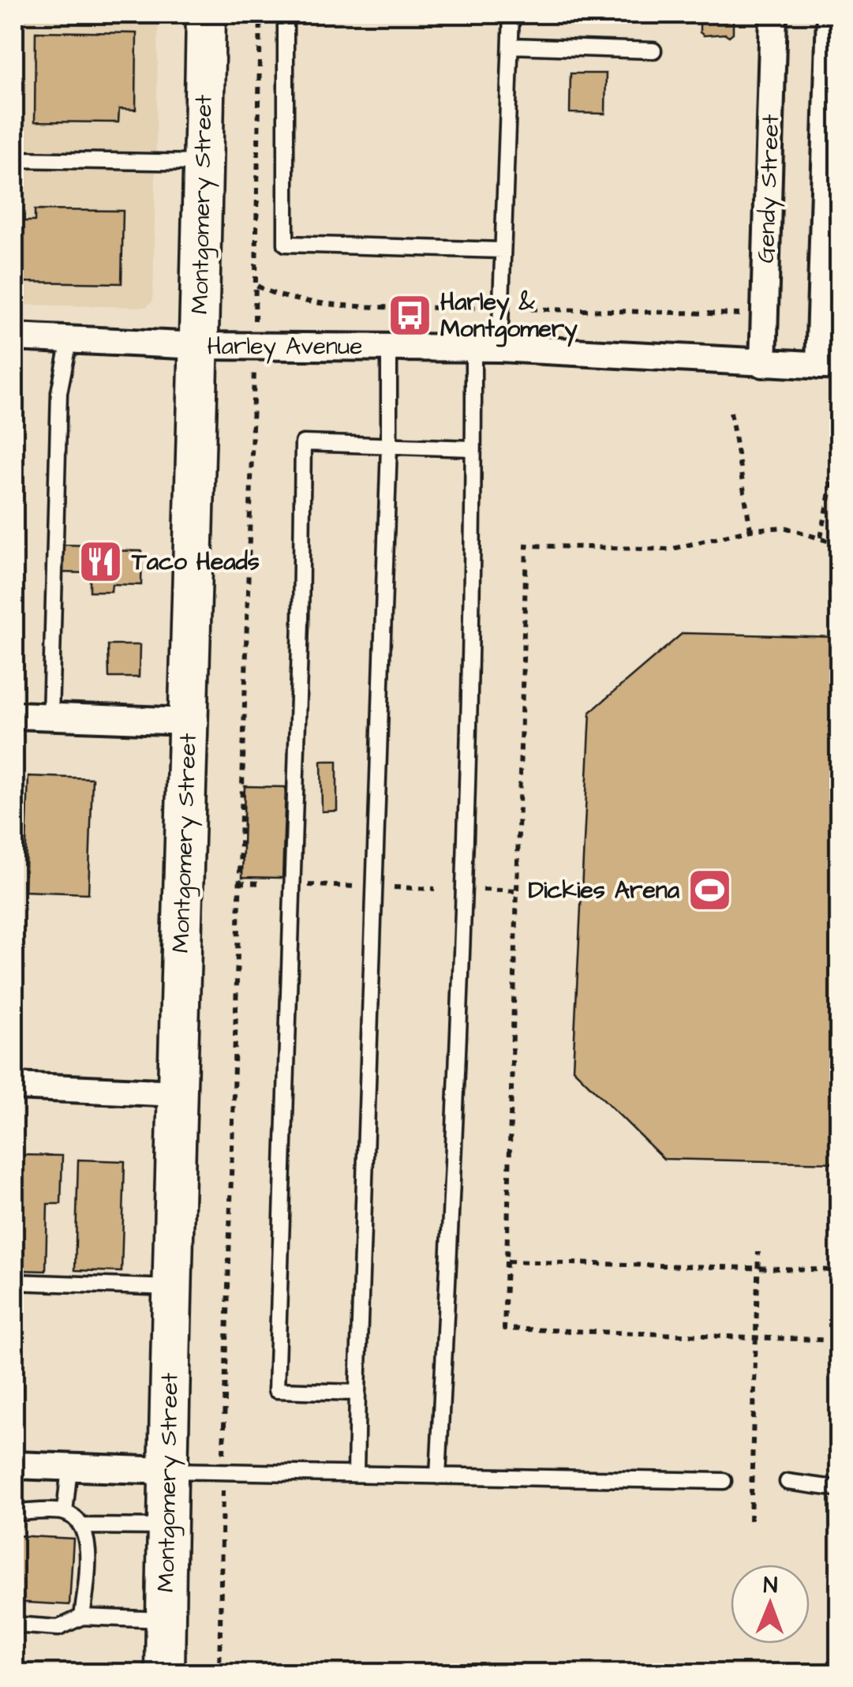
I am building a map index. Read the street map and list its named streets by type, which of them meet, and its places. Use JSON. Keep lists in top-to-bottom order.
{
  "streets": {
    "main road": ["Montgomery Street"],
    "street": ["Gendy Street", "Harley Avenue"]
  },
  "crossings": [
    ["Gendy Street", "Harley Avenue"],
    ["Montgomery Street", "Harley Avenue"]
  ],
  "places": {
    "bus stop": ["Harley & Montgomery"],
    "restaurant": ["Taco Heads"],
    "sports": ["Dickies Arena"]
  },
  "north": "top"
}
